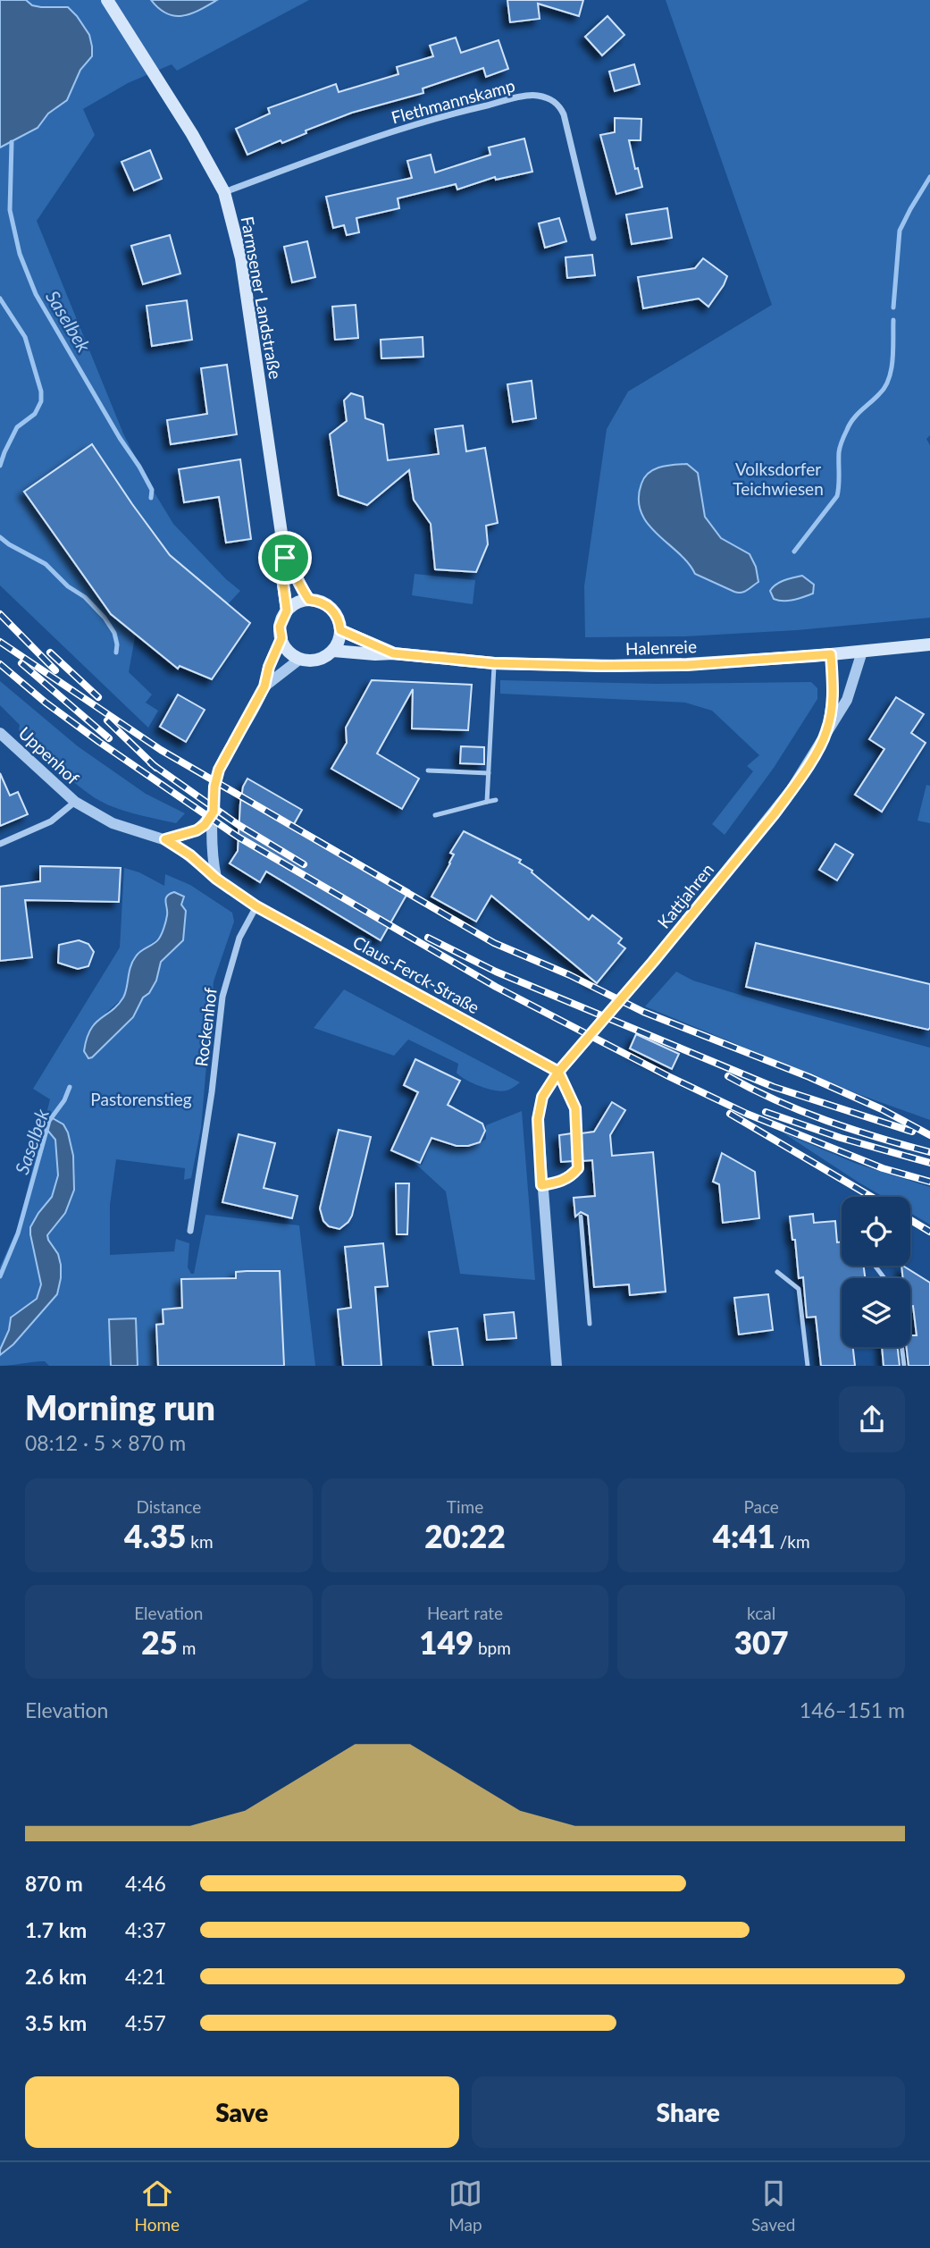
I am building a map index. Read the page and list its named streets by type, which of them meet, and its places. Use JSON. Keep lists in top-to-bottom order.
{
  "streets": {
    "main road": ["Farmsener Landstraße", "Halenreie"],
    "street": [
      "Flethmannskamp",
      "Uppenhof",
      "Kattjahren",
      "Claus-Ferck-Straße",
      "Rockenhof"
    ]
  },
  "crossings": [
    ["Flethmannskamp", "Farmsener Landstraße"],
    ["Farmsener Landstraße", "Halenreie"],
    ["Farmsener Landstraße", "Claus-Ferck-Straße"],
    ["Halenreie", "Kattjahren"],
    ["Uppenhof", "Claus-Ferck-Straße"],
    ["Kattjahren", "Claus-Ferck-Straße"],
    ["Claus-Ferck-Straße", "Rockenhof"]
  ],
  "water": ["Saselbek"],
  "parks": ["Volksdorfer Teichwiesen", "Pastorenstieg"],
  "page": {
    "heading": ["Morning run", "08:12 · 5 × 870 m"],
    "stats": [
      ["Distance", "4.35 km"],
      ["Time", "20:22"],
      ["Pace", "4:41 /km"],
      ["Elevation", "25 m"],
      ["Heart rate", "149 bpm"],
      ["kcal", "307"]
    ],
    "chart": ["Elevation", "146–151 m"],
    "list": [
      {
        "name": "870 m",
        "note": "4:46"
      },
      {
        "name": "1.7 km",
        "note": "4:37"
      },
      {
        "name": "2.6 km",
        "note": "4:21"
      },
      {
        "name": "3.5 km",
        "note": "4:57"
      }
    ],
    "buttons": ["Save", "Share"],
    "tabs": ["Home", "Map", "Saved"]
  }
}
